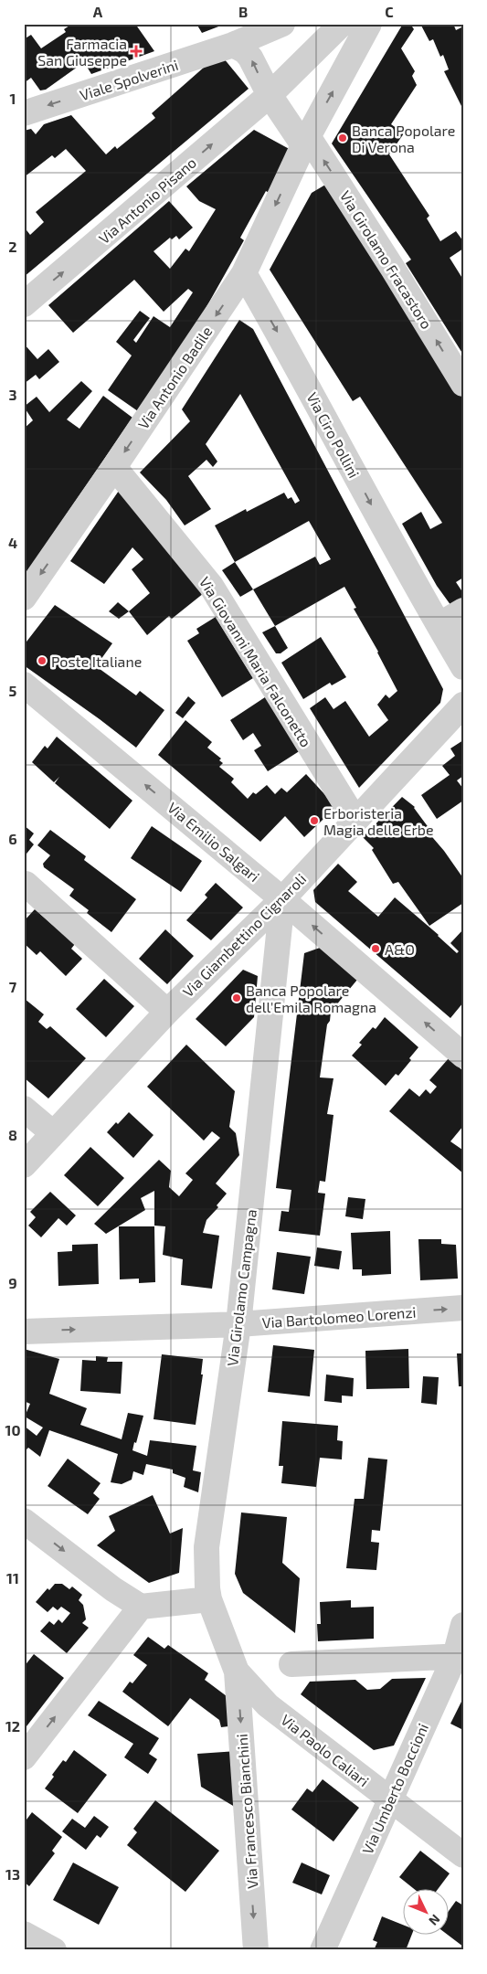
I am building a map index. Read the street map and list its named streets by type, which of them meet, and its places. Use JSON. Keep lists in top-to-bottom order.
{
  "streets": {
    "street": [
      "Viale Spolverini",
      "Via Antonio Pisano",
      "Via Girolamo Fracastoro",
      "Via Antonio Badile",
      "Via Ciro Pollini",
      "Via Giovanni Maria Falconetto",
      "Via Emilio Salgari",
      "Via Giambettino Cignaroli",
      "Via Girolamo Campagna",
      "Via Bartolomeo Lorenzi",
      "Via Paolo Caliari",
      "Via Umberto Boccioni",
      "Via Francesco Bianchini"
    ]
  },
  "crossings": [
    ["Viale Spolverini", "Via Girolamo Fracastoro"],
    ["Via Antonio Pisano", "Via Girolamo Fracastoro"],
    ["Via Girolamo Fracastoro", "Via Antonio Badile"],
    ["Via Antonio Badile", "Via Ciro Pollini"],
    ["Via Antonio Badile", "Via Giovanni Maria Falconetto"],
    ["Via Giovanni Maria Falconetto", "Via Giambettino Cignaroli"],
    ["Via Emilio Salgari", "Via Giambettino Cignaroli"],
    ["Via Emilio Salgari", "Via Girolamo Campagna"],
    ["Via Giambettino Cignaroli", "Via Girolamo Campagna"],
    ["Via Girolamo Campagna", "Via Bartolomeo Lorenzi"],
    ["Via Girolamo Campagna", "Via Paolo Caliari"],
    ["Via Girolamo Campagna", "Via Francesco Bianchini"],
    ["Via Paolo Caliari", "Via Umberto Boccioni"],
    ["Via Paolo Caliari", "Via Francesco Bianchini"]
  ],
  "one_way": [
    "Viale Spolverini",
    "Via Antonio Pisano",
    "Via Girolamo Fracastoro",
    "Via Ciro Pollini",
    "Via Bartolomeo Lorenzi",
    "Via Francesco Bianchini"
  ],
  "places": {
    "health": ["Farmacia San Giuseppe"],
    "other": [
      "Banca Popolare Di Verona",
      "Poste Italiane",
      "Erboristeria Magia delle Erbe",
      "A&O",
      "Banca Popolare dell'Emila Romagna"
    ]
  },
  "north": "bottom right",
  "grid": {
    "columns": ["A", "B", "C"],
    "rows": [
      "1",
      "2",
      "3",
      "4",
      "5",
      "6",
      "7",
      "8",
      "9",
      "10",
      "11",
      "12",
      "13"
    ]
  }
}
